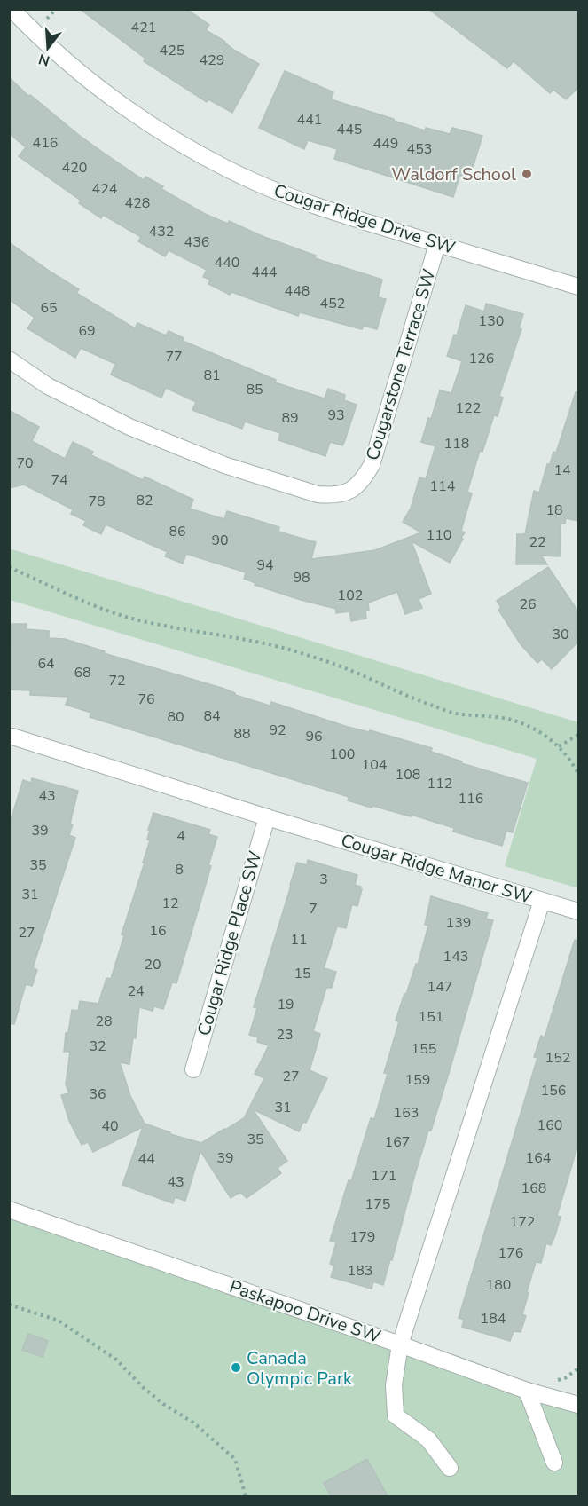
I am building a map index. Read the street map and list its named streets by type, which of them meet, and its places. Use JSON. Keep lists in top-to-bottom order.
{
  "streets": {
    "street": [
      "Cougar Ridge Drive SW",
      "Cougarstone Terrace SW",
      "Cougar Ridge Manor SW",
      "Cougar Ridge Place SW",
      "Paskapoo Drive SW"
    ]
  },
  "crossings": [
    ["Cougar Ridge Drive SW", "Cougarstone Terrace SW"],
    ["Cougar Ridge Manor SW", "Cougar Ridge Place SW"],
    ["Cougar Ridge Manor SW", "Paskapoo Drive SW"]
  ],
  "places": ["Waldorf School", "Canada Olympic Park"],
  "house_numbers": [
    "421",
    "425",
    "429",
    "441",
    "445",
    "416",
    "449",
    "453",
    "420",
    "424",
    "428",
    "432",
    "436",
    "440",
    "444",
    "448",
    "452",
    "65",
    "130",
    "69",
    "77",
    "126",
    "81",
    "85",
    "122",
    "93",
    "89",
    "118",
    "70",
    "14",
    "74",
    "114",
    "82",
    "78",
    "18",
    "86",
    "110",
    "90",
    "22",
    "94",
    "98",
    "102",
    "26",
    "30",
    "64",
    "68",
    "72",
    "76",
    "84",
    "80",
    "92",
    "88",
    "96",
    "100",
    "104",
    "108",
    "112",
    "43",
    "116",
    "39",
    "4",
    "35",
    "8",
    "3",
    "31",
    "12",
    "7",
    "139",
    "16",
    "27",
    "11",
    "143",
    "20",
    "15",
    "147",
    "24",
    "19",
    "151",
    "28",
    "23",
    "32",
    "155",
    "152",
    "27",
    "159",
    "156",
    "36",
    "31",
    "163",
    "160",
    "40",
    "35",
    "167",
    "39",
    "164",
    "44",
    "171",
    "43",
    "168",
    "175",
    "172",
    "179",
    "176",
    "183",
    "180",
    "184"
  ],
  "north": "bottom"
}
